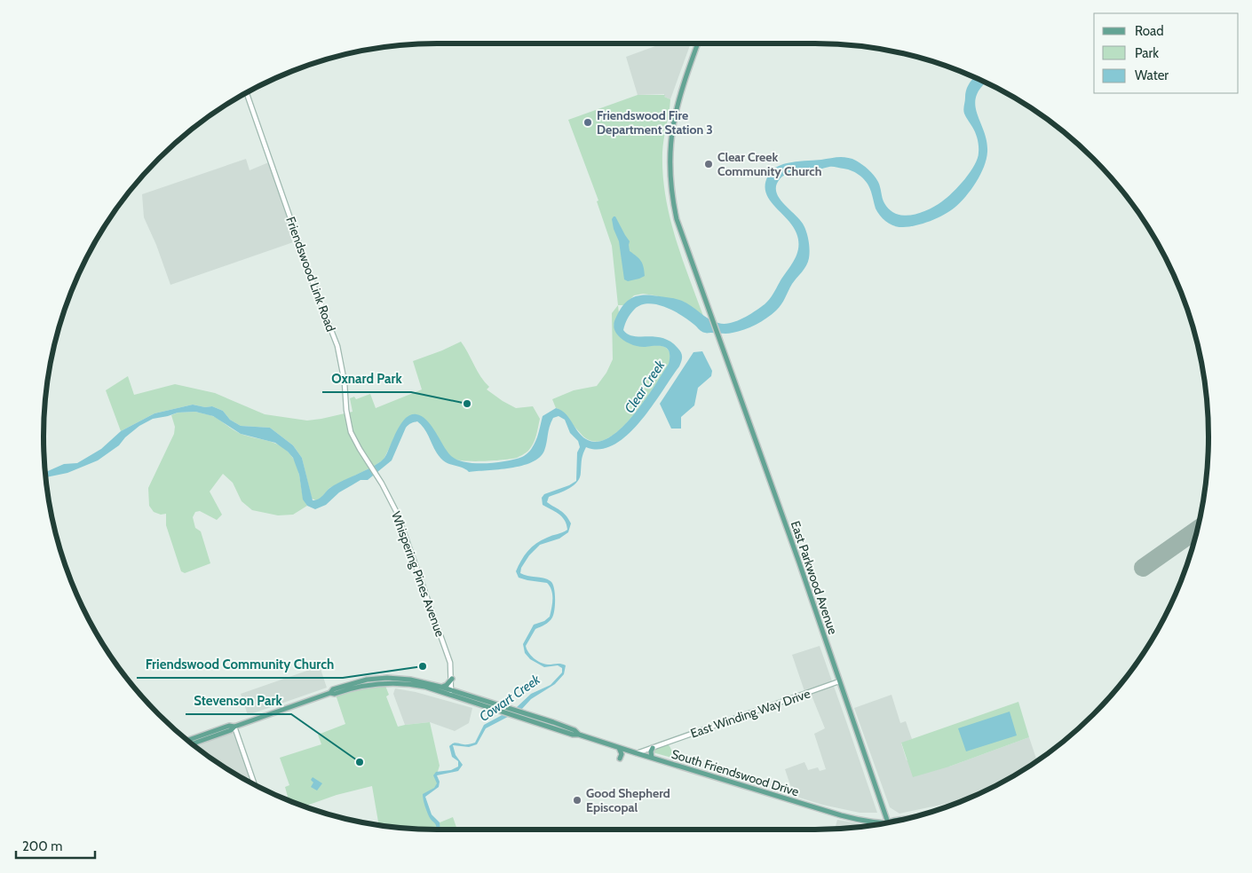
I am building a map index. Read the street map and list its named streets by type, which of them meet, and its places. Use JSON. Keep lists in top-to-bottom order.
{
  "streets": {
    "main road": [
      "Friendswood Link Road",
      "Whispering Pines Avenue",
      "East Parkwood Avenue",
      "East Winding Way Drive",
      "South Friendswood Drive"
    ]
  },
  "crossings": [
    ["Friendswood Link Road", "Whispering Pines Avenue"],
    ["Whispering Pines Avenue", "South Friendswood Drive"],
    ["East Parkwood Avenue", "East Winding Way Drive"],
    ["East Parkwood Avenue", "South Friendswood Drive"],
    ["East Winding Way Drive", "South Friendswood Drive"]
  ],
  "water": ["Clear Creek", "Cowart Creek"],
  "places": [
    "Friendswood Fire Department Station 3",
    "Clear Creek Community Church",
    "Oxnard Park",
    "Friendswood Community Church",
    "Stevenson Park",
    "Good Shepherd Episcopal"
  ],
  "legend": ["Road", "Park", "Water"],
  "scale_bar": "200 m"
}
